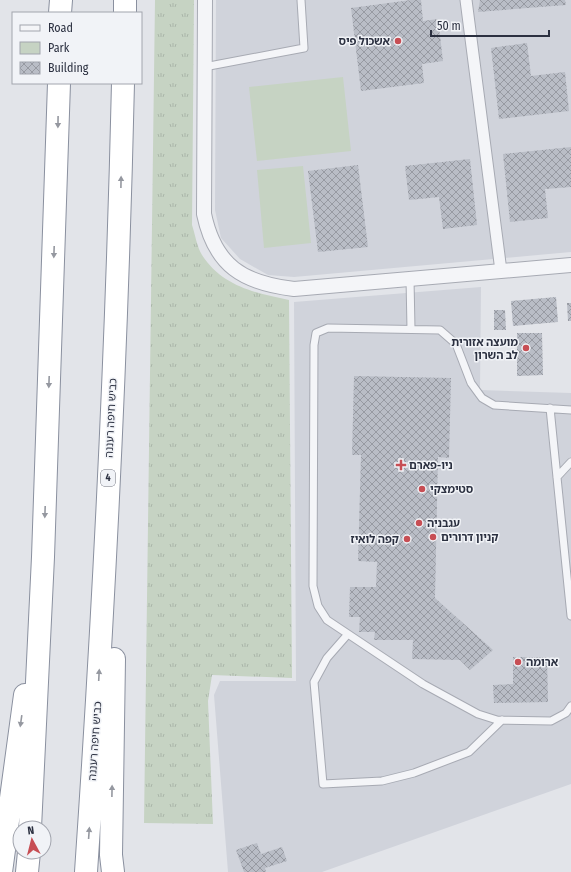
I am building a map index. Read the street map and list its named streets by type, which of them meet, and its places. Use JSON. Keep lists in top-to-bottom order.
{
  "streets": {
    "highway": ["כביש חיפה רעננה", "4"]
  },
  "places": {
    "other": [
      "אשכול פיס",
      "מועצה אזורית לב השרון",
      "סטימצקי",
      "עגבניה",
      "קניון דרורים",
      "קפה לואיז",
      "ארומה"
    ],
    "health": ["ניו-פארם"]
  },
  "legend": ["Road", "Park", "Building"],
  "scale_bar": "50 m",
  "north": "top"
}
